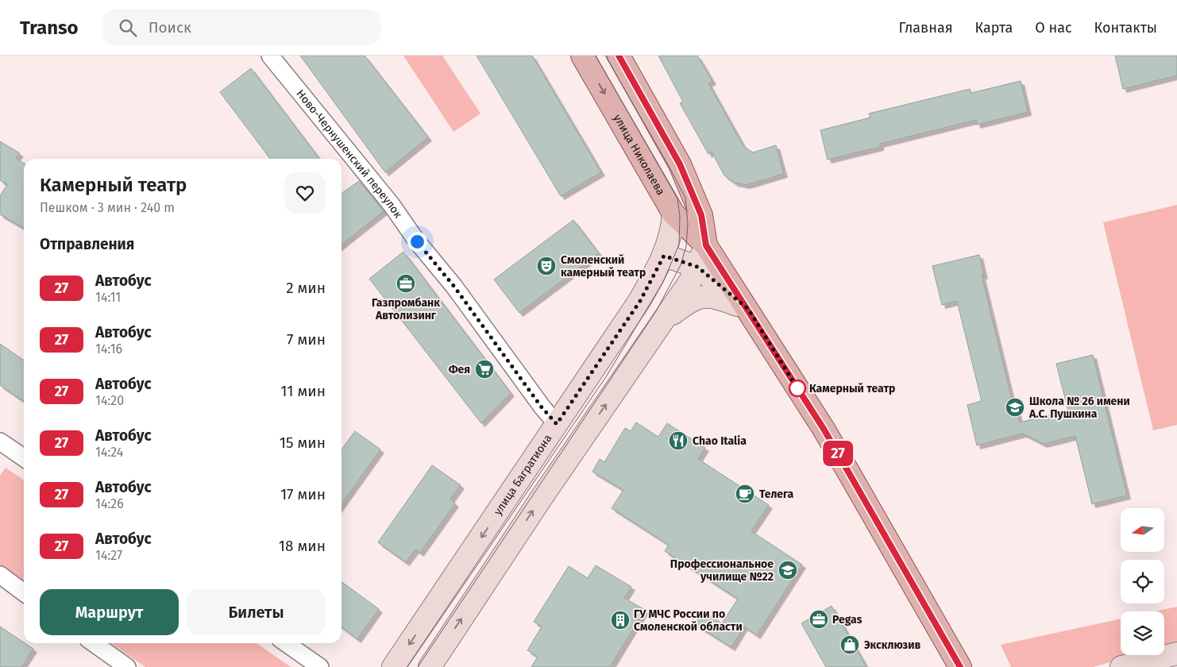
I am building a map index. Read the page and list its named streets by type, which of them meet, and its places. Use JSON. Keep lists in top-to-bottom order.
{
  "streets": {
    "main road": ["улица Николаева", "улица Багратиона"],
    "street": ["Ново-Чернушенский переулок"]
  },
  "crossings": [
    ["Ново-Чернушенский переулок", "улица Багратиона"],
    ["улица Николаева", "улица Багратиона"]
  ],
  "places": {
    "theatre": ["Смоленский камерный театр"],
    "office": ["Газпромбанк Автолизинг", "Pegas"],
    "supermarket": ["Фея"],
    "other": ["Камерный театр"],
    "school or university": ["Школа № 26 имени А.С. Пушкина", "Профессиональное училище №22"],
    "restaurant": ["Chao Italia"],
    "cafe": ["Телега"],
    "building": ["ГУ МЧС России по Смоленской области"],
    "shop": ["Эксклюзив"]
  },
  "lines": ["bus line 27"],
  "north": "left",
  "page": {
    "header": "Transo",
    "search": "Поиск",
    "nav": [
      "Главная",
      "Карта",
      "О нас",
      "Контакты"
    ],
    "on_map": "27",
    "heading": [
      ["Камерный театр", "Пешком · 3 мин · 240 m"],
      "Отправления"
    ],
    "list": [
      {
        "mark": "27",
        "name": "Автобус",
        "note": "14:11",
        "value": "2 мин"
      },
      {
        "mark": "27",
        "name": "Автобус",
        "note": "14:16",
        "value": "7 мин"
      },
      {
        "mark": "27",
        "name": "Автобус",
        "note": "14:20",
        "value": "11 мин"
      },
      {
        "mark": "27",
        "name": "Автобус",
        "note": "14:24",
        "value": "15 мин"
      },
      {
        "mark": "27",
        "name": "Автобус",
        "note": "14:26",
        "value": "17 мин"
      },
      {
        "mark": "27",
        "name": "Автобус",
        "note": "14:27",
        "value": "18 мин"
      }
    ],
    "buttons": ["Маршрут", "Билеты"]
  }
}
